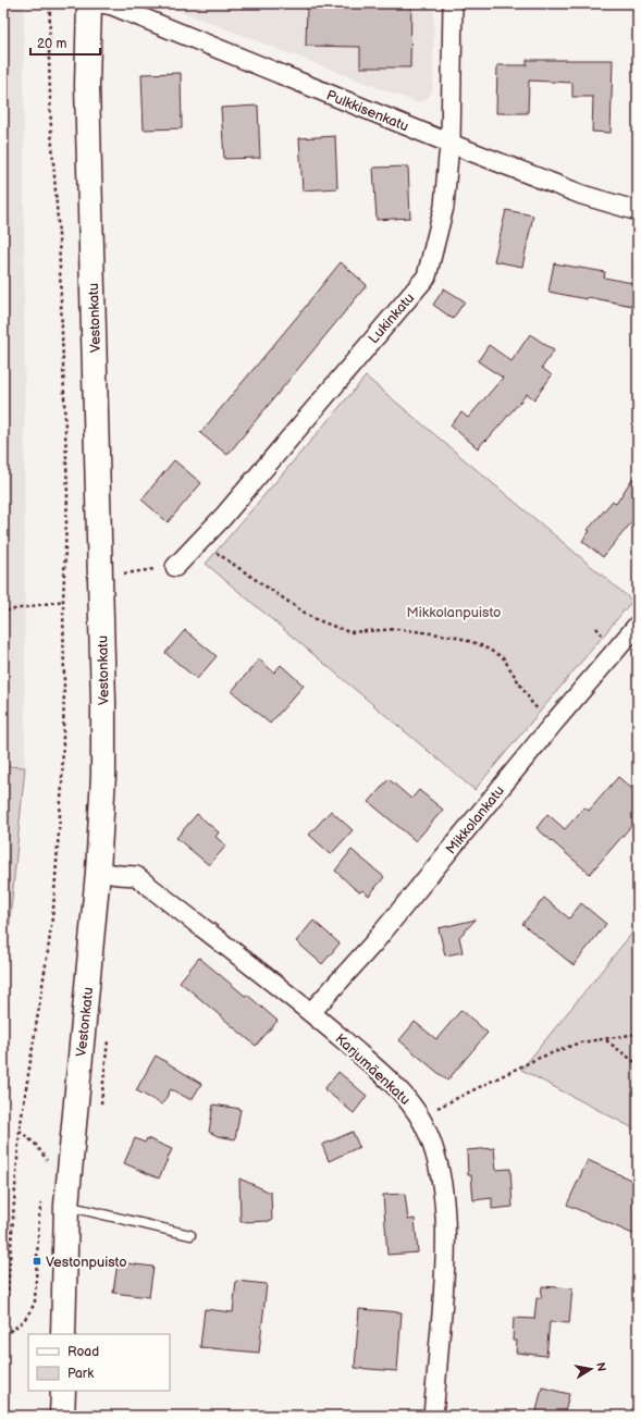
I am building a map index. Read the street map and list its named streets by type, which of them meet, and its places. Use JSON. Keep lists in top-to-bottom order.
{
  "streets": {
    "main road": ["Vestonkatu"],
    "street": [
      "Pulkkisenkatu",
      "Lukinkatu",
      "Mikkolankatu",
      "Karjumäenkatu"
    ]
  },
  "crossings": [
    ["Pulkkisenkatu", "Lukinkatu"],
    ["Vestonkatu", "Karjumäenkatu"],
    ["Mikkolankatu", "Karjumäenkatu"]
  ],
  "parks": ["Mikkolanpuisto"],
  "places": {
    "transit": ["Vestonpuisto"]
  },
  "legend": ["Road", "Park"],
  "scale_bar": "20 m",
  "north": "right"
}
